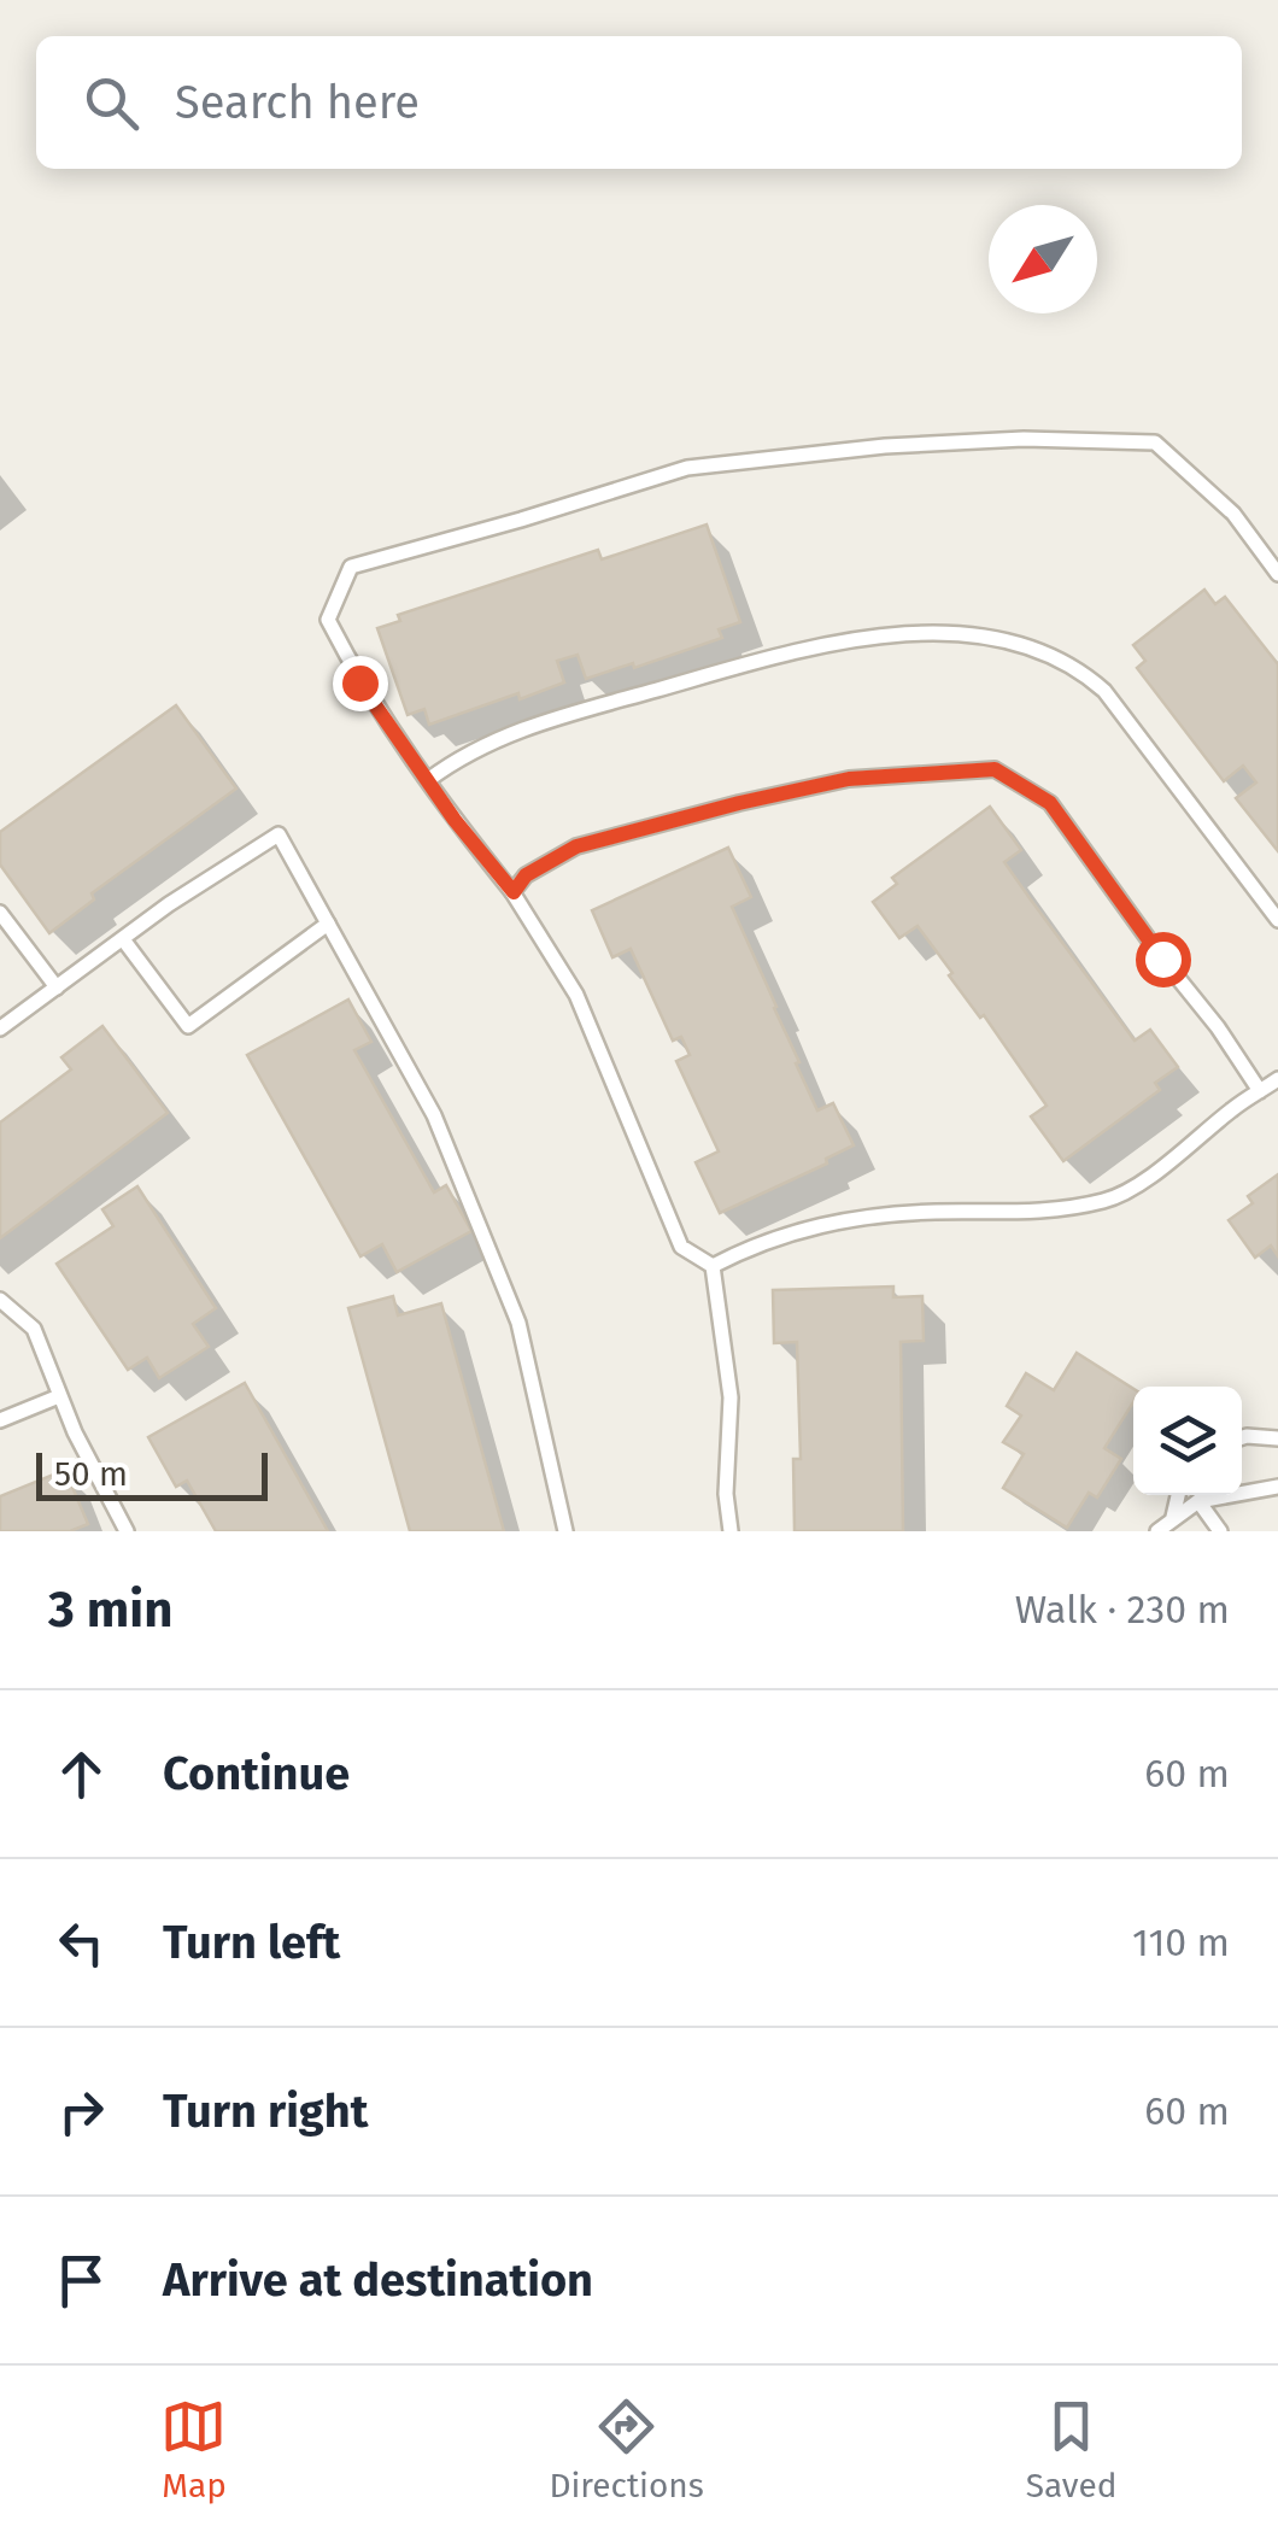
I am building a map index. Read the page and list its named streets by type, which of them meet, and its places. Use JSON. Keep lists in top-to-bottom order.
{
  "scale_bar": "50 m",
  "north": "bottom left",
  "page": {
    "search": "Search here",
    "scale": "50 m",
    "heading": ["3 min", "Walk · 230 m"],
    "list": [
      ["Continue", "60 m"],
      ["Turn left", "110 m"],
      ["Turn right", "60 m"],
      "Arrive at destination"
    ],
    "nav": ["Map", "Directions", "Saved"]
  }
}
